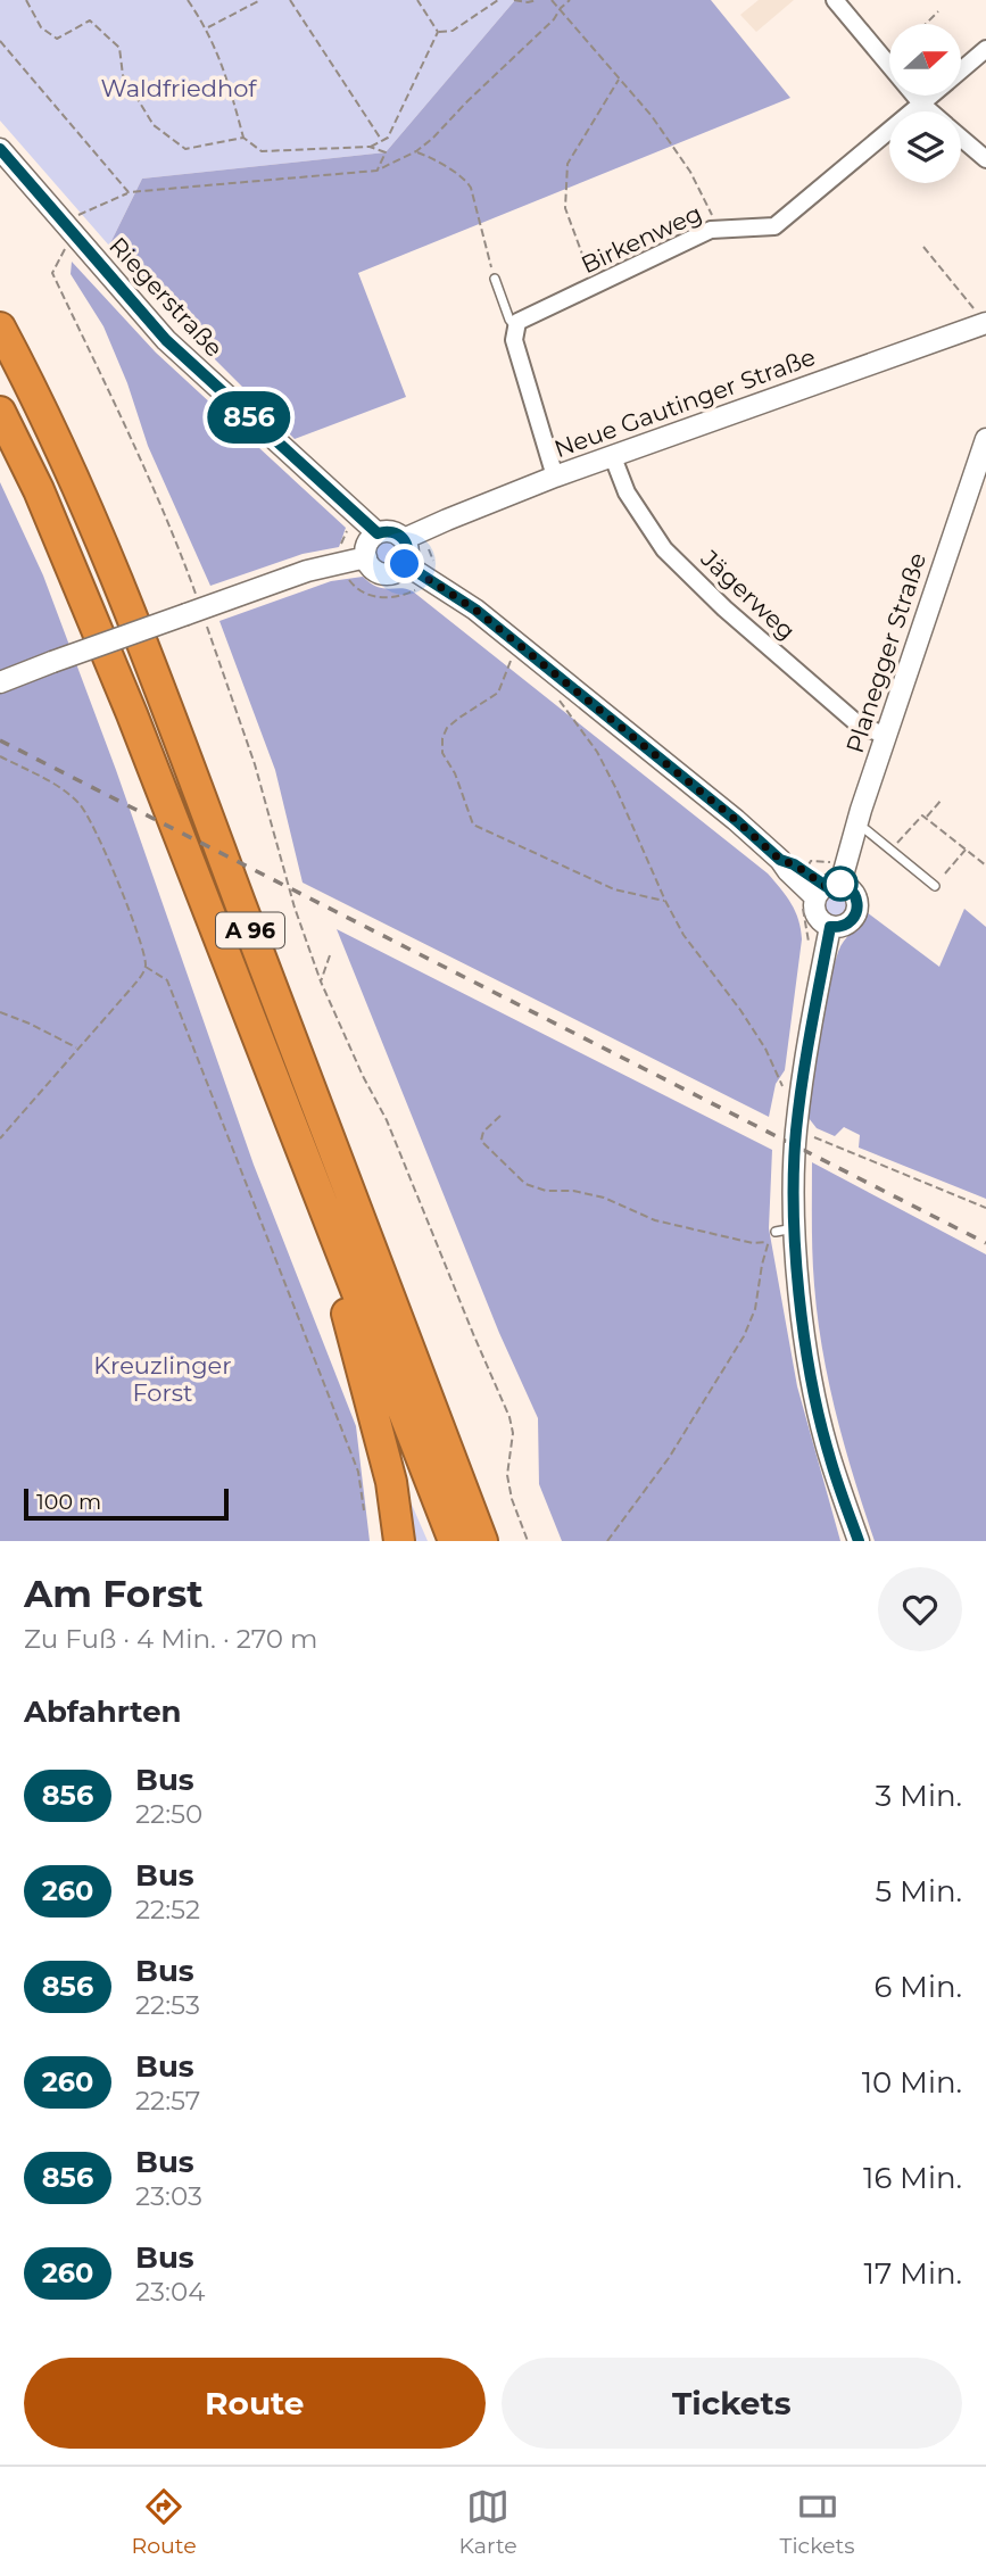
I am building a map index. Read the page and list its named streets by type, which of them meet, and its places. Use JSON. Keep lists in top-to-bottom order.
{
  "streets": {
    "highway": ["A 96"],
    "street": [
      "Birkenweg",
      "Riegerstraße",
      "Neue Gautinger Straße",
      "Jägerweg",
      "Planegger Straße"
    ]
  },
  "crossings": [
    ["Riegerstraße", "Neue Gautinger Straße"],
    ["Neue Gautinger Straße", "Jägerweg"],
    ["Jägerweg", "Planegger Straße"]
  ],
  "parks": ["Waldfriedhof", "Kreuzlinger Forst"],
  "lines": ["bus line 856"],
  "scale_bar": "100 m",
  "north": "right",
  "page": {
    "on_map": "856",
    "scale": "100 m",
    "heading": [
      ["Am Forst", "Zu Fuß · 4 Min. · 270 m"],
      "Abfahrten"
    ],
    "list": [
      {
        "mark": "856",
        "name": "Bus",
        "note": "22:50",
        "value": "3 Min."
      },
      {
        "mark": "260",
        "name": "Bus",
        "note": "22:52",
        "value": "5 Min."
      },
      {
        "mark": "856",
        "name": "Bus",
        "note": "22:53",
        "value": "6 Min."
      },
      {
        "mark": "260",
        "name": "Bus",
        "note": "22:57",
        "value": "10 Min."
      },
      {
        "mark": "856",
        "name": "Bus",
        "note": "23:03",
        "value": "16 Min."
      },
      {
        "mark": "260",
        "name": "Bus",
        "note": "23:04",
        "value": "17 Min."
      }
    ],
    "buttons": ["Route", "Tickets"],
    "tabs": ["Route", "Karte", "Tickets"]
  }
}
